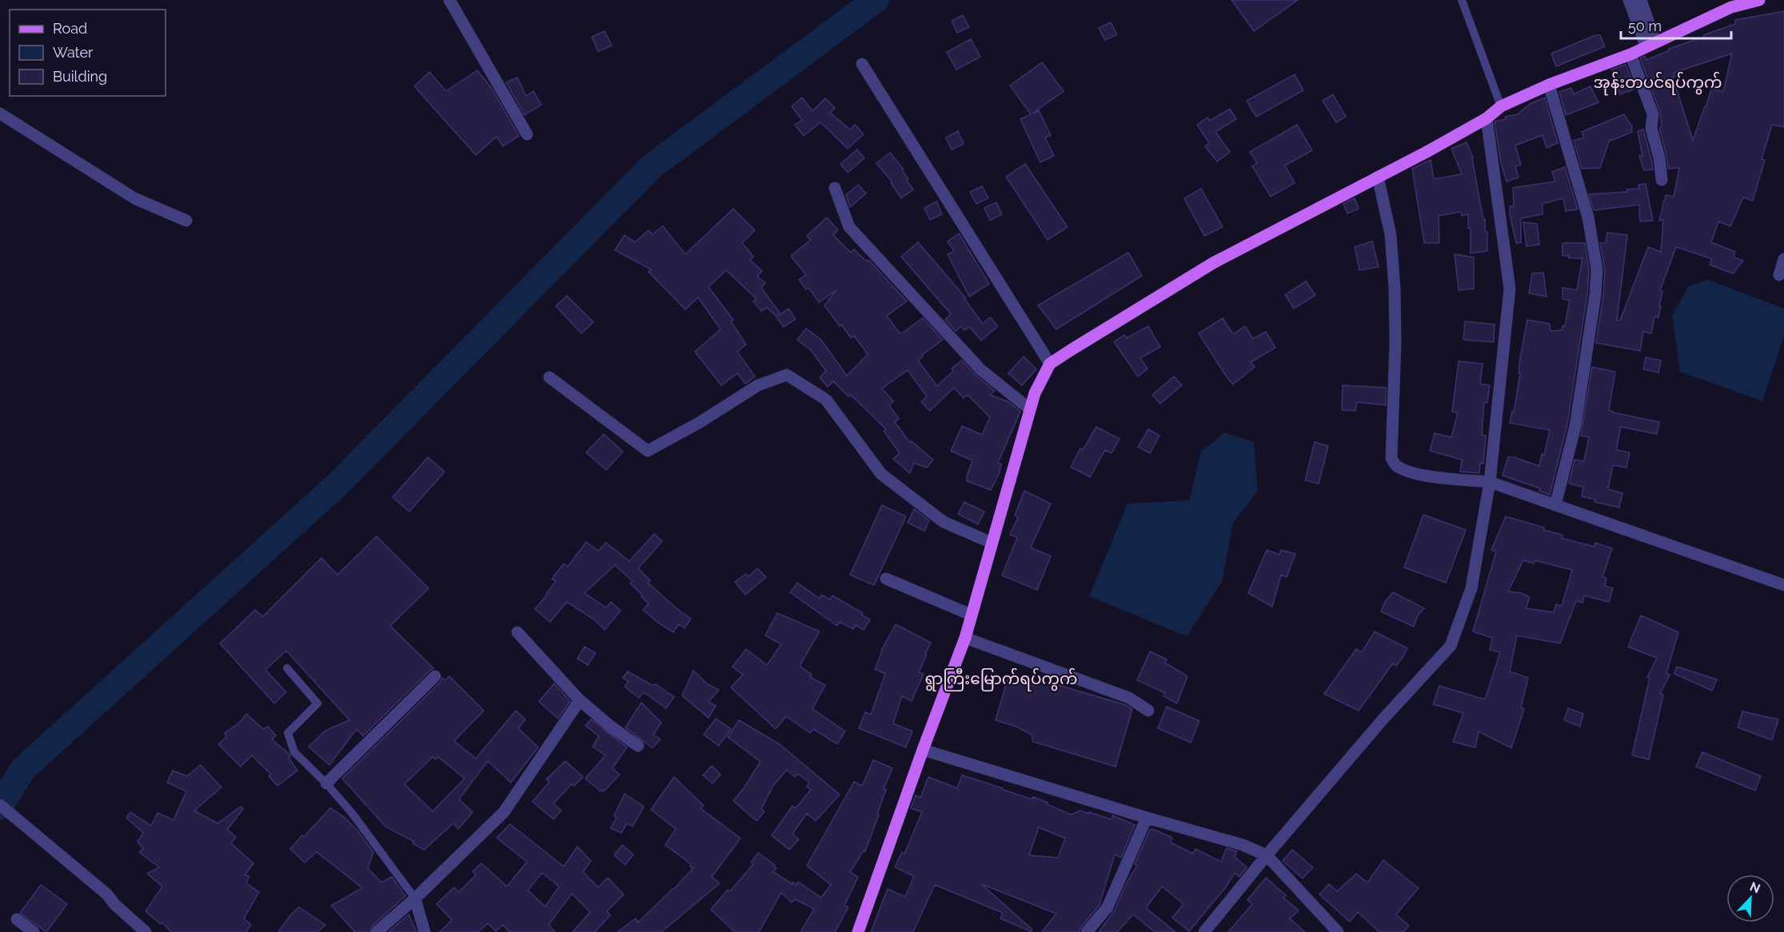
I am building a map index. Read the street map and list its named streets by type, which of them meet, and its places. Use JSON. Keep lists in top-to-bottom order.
{
  "districts": ["အုန်းတပင်ရပ်ကွက်", "ရွာကြီးမြောက်ရပ်ကွက်"],
  "legend": ["Road", "Water", "Building"],
  "scale_bar": "50 m",
  "north": "top right"
}
